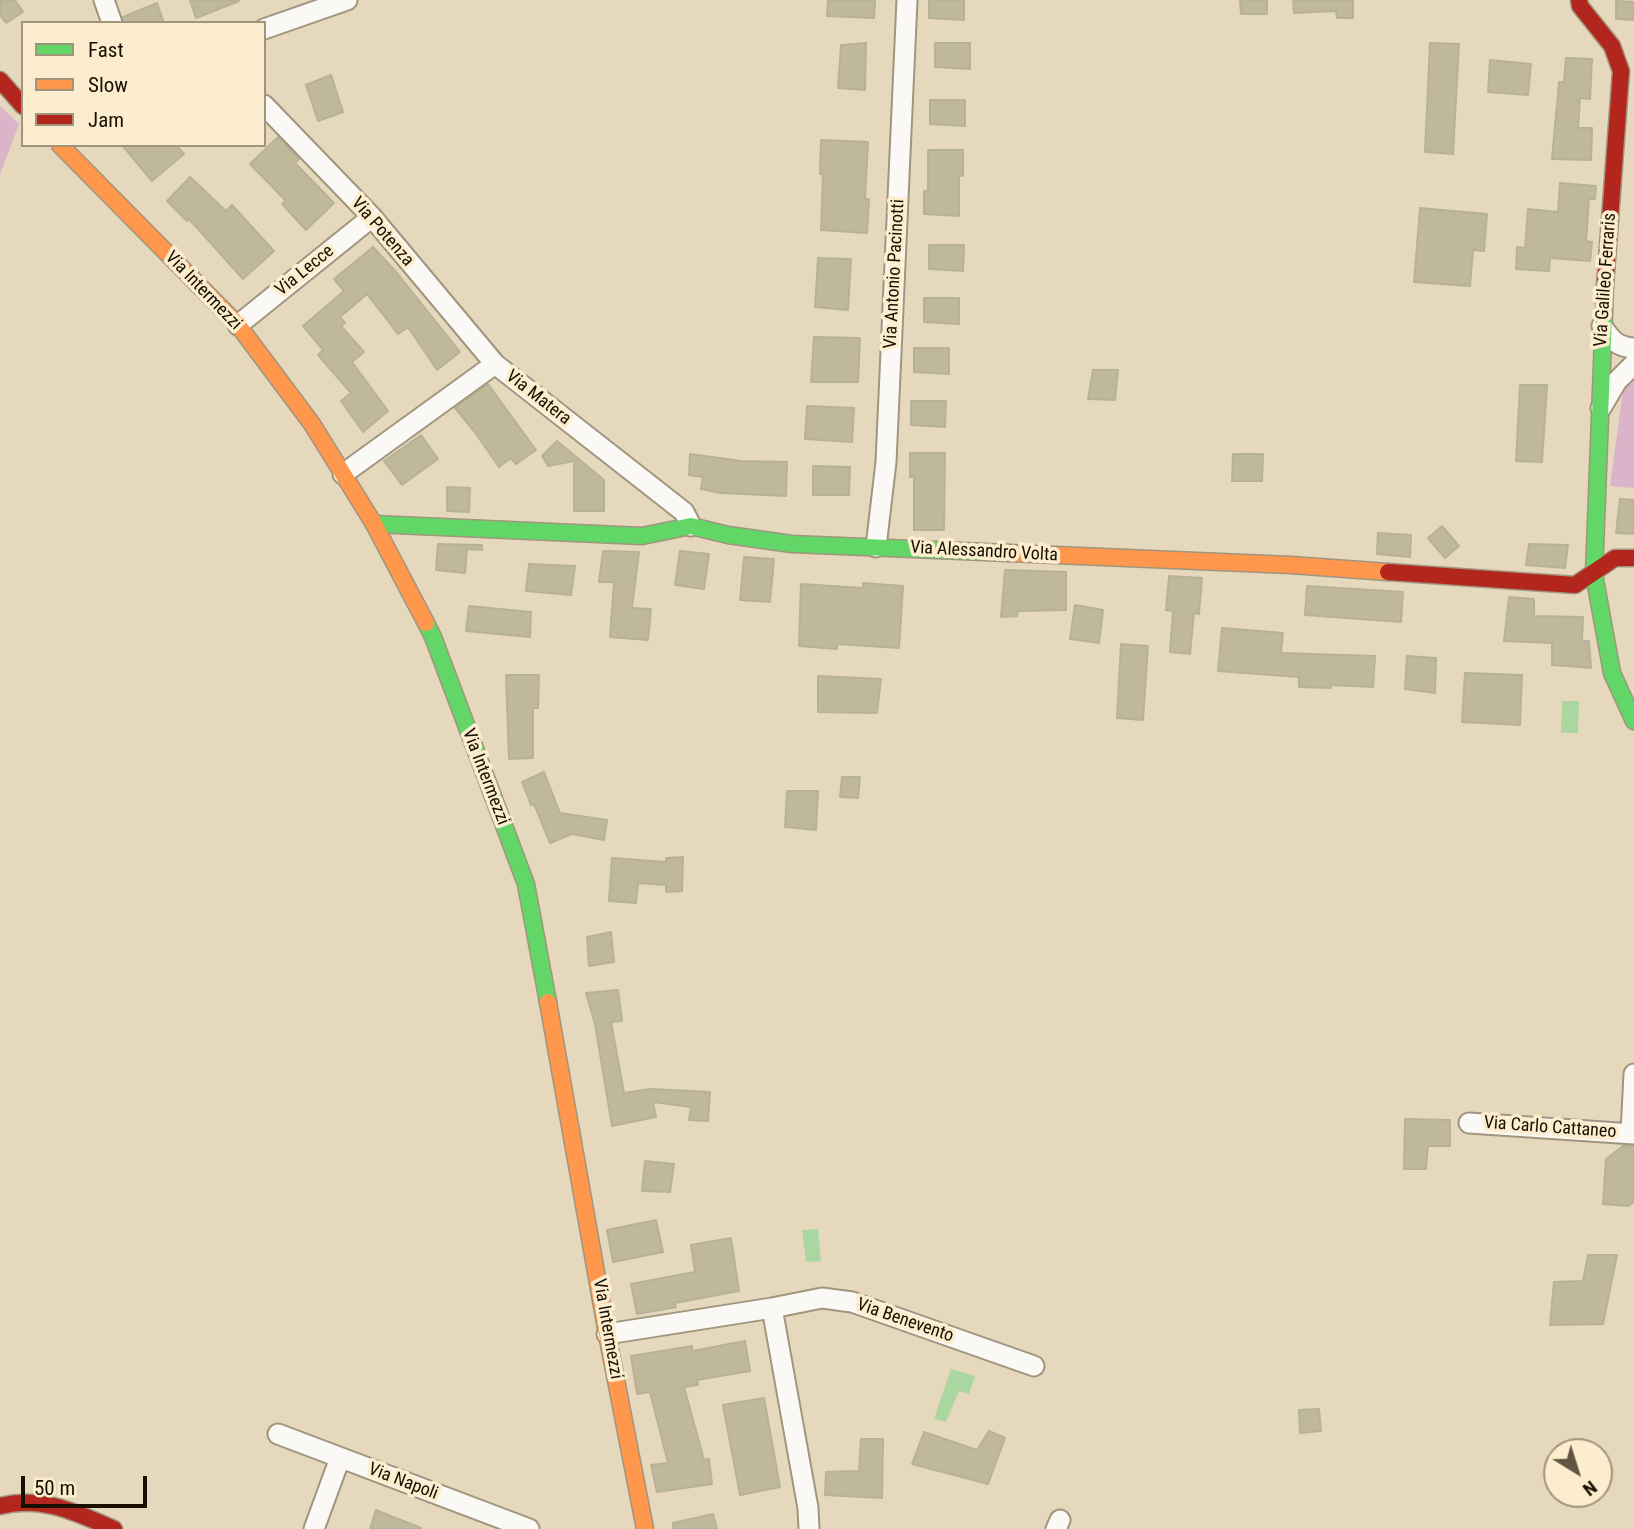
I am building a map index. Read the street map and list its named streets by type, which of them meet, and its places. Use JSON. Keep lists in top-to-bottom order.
{
  "streets": {
    "street": [
      "Via Potenza",
      "Via Lecce",
      "Via Antonio Pacinotti",
      "Via Galileo Ferraris",
      "Via Intermezzi",
      "Via Matera",
      "Via Alessandro Volta",
      "Via Carlo Cattaneo",
      "Via Benevento",
      "Via Napoli"
    ]
  },
  "crossings": [
    ["Via Potenza", "Via Lecce"],
    ["Via Potenza", "Via Matera"],
    ["Via Lecce", "Via Intermezzi"],
    ["Via Antonio Pacinotti", "Via Alessandro Volta"],
    ["Via Galileo Ferraris", "Via Alessandro Volta"],
    ["Via Intermezzi", "Via Matera"],
    ["Via Intermezzi", "Via Alessandro Volta"],
    ["Via Intermezzi", "Via Benevento"],
    ["Via Matera", "Via Alessandro Volta"]
  ],
  "legend": ["Fast", "Slow", "Jam"],
  "scale_bar": "50 m",
  "north": "bottom right"
}
